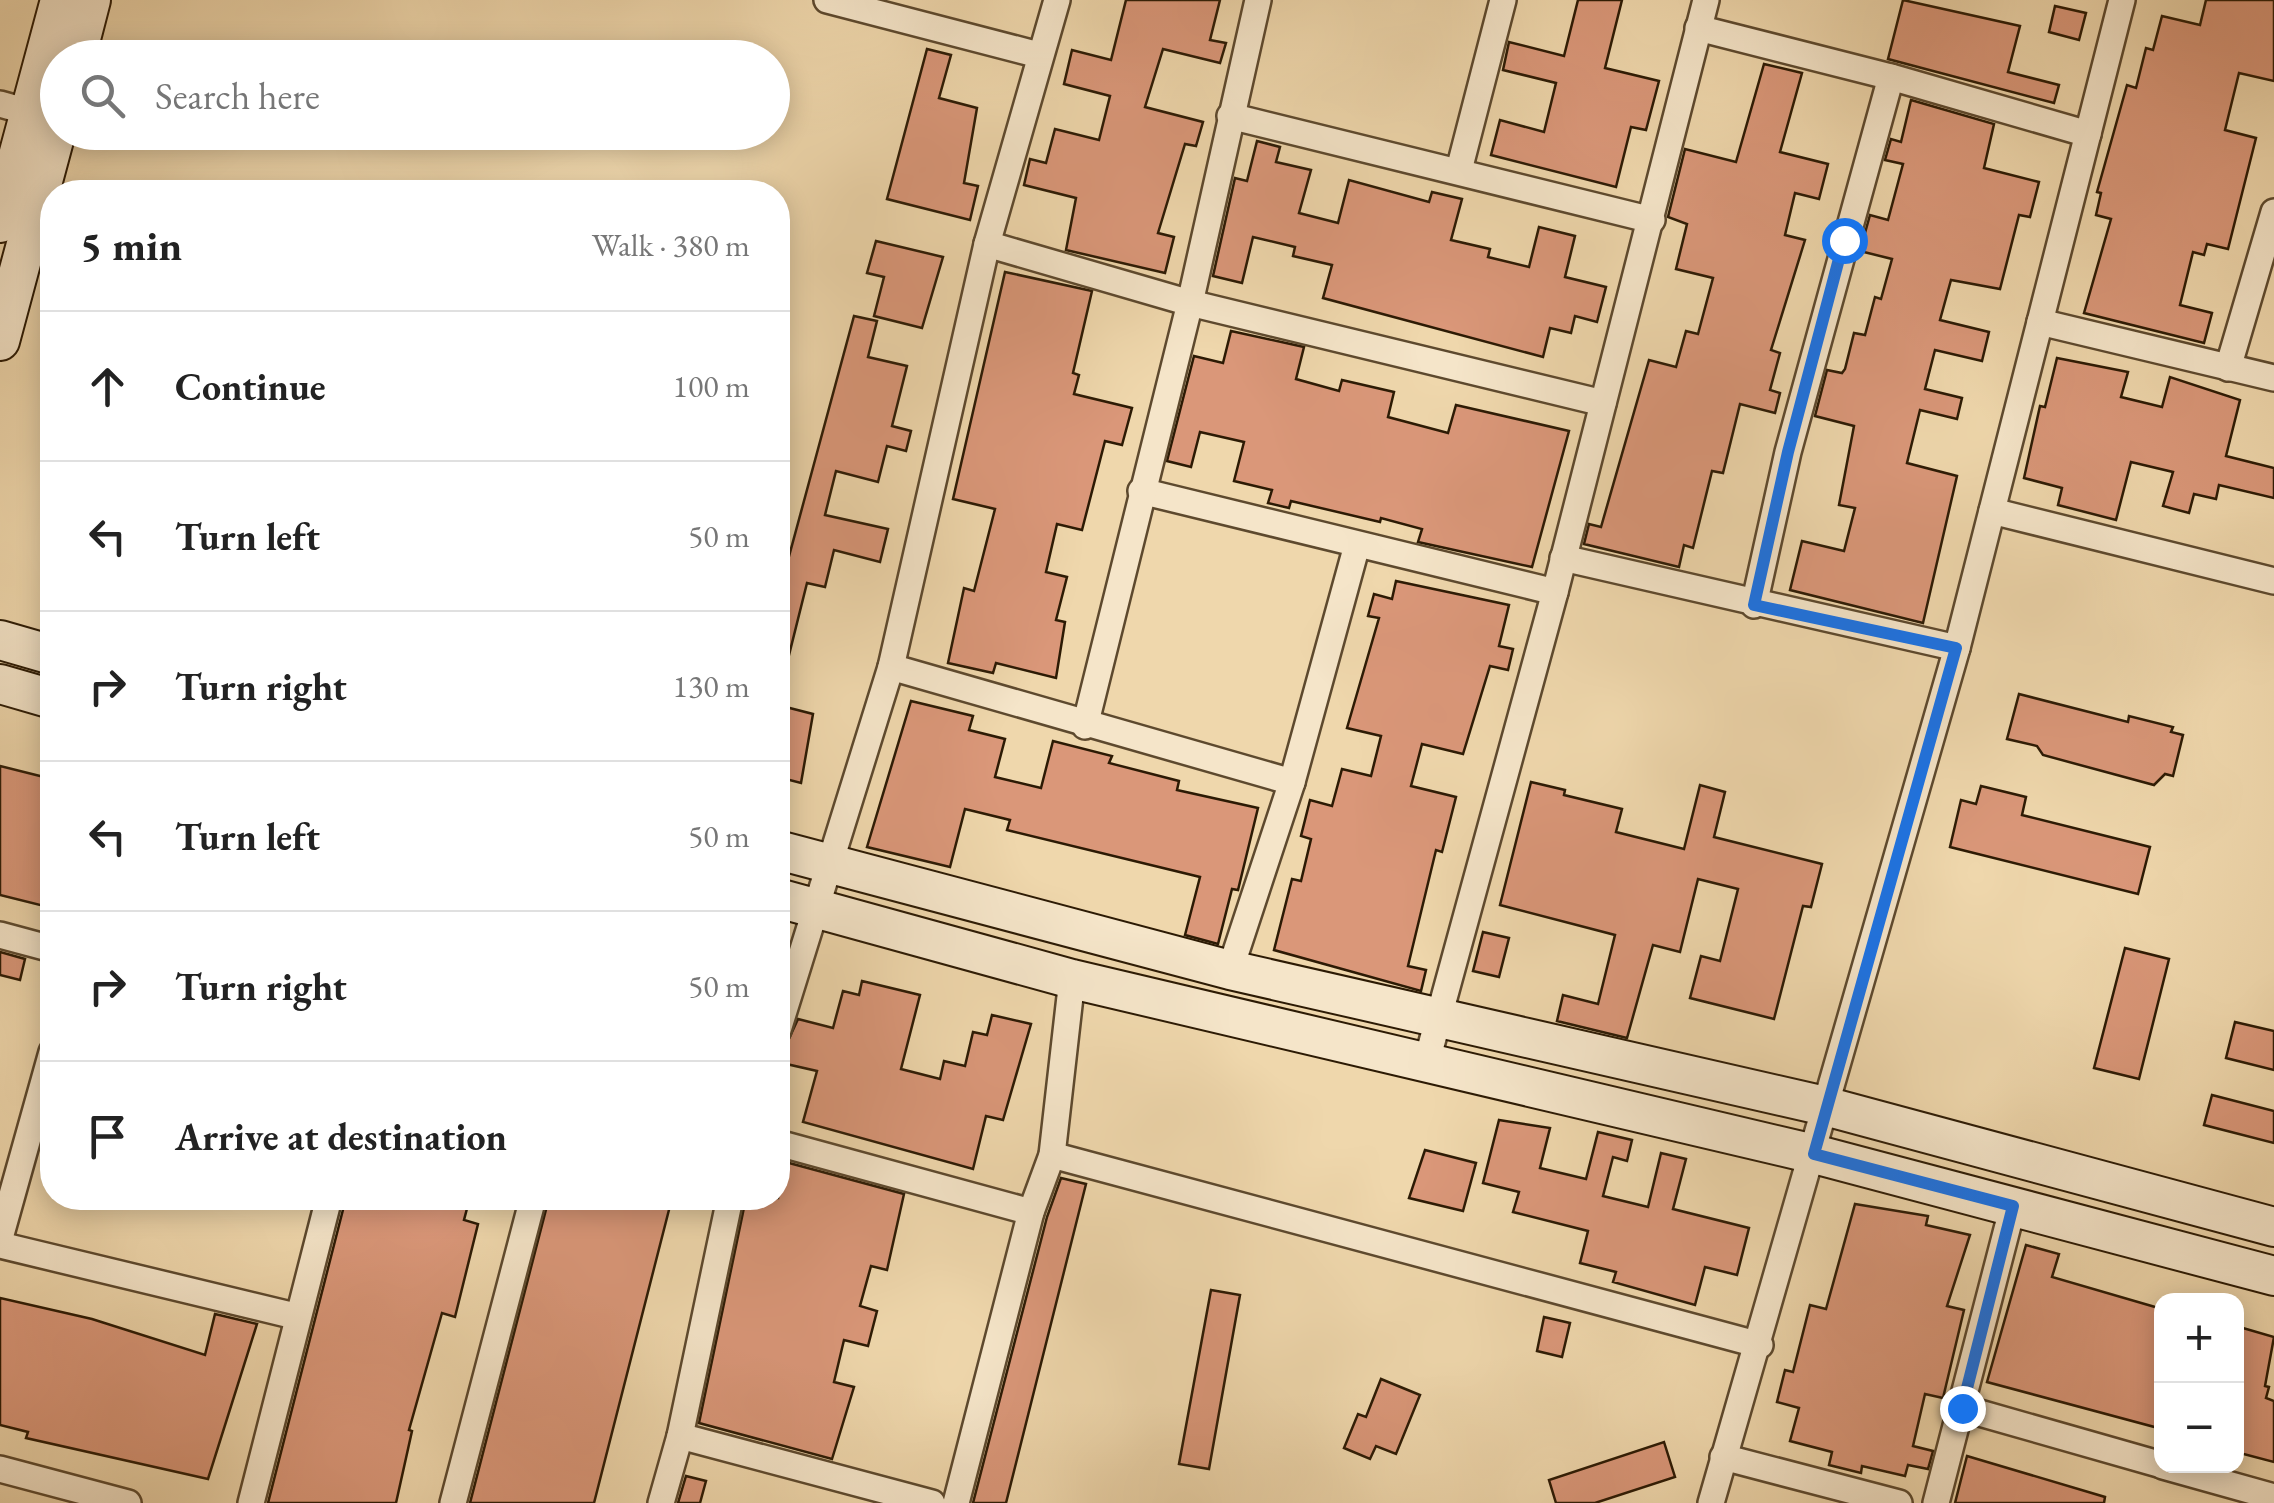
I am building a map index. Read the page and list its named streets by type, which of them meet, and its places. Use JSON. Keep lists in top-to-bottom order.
{
  "page": {
    "search": "Search here",
    "heading": ["5 min", "Walk · 380 m"],
    "list": [
      ["Continue", "100 m"],
      ["Turn left", "50 m"],
      ["Turn right", "130 m"],
      ["Turn left", "50 m"],
      ["Turn right", "50 m"],
      "Arrive at destination"
    ],
    "map_buttons": ["+", "−"]
  }
}
